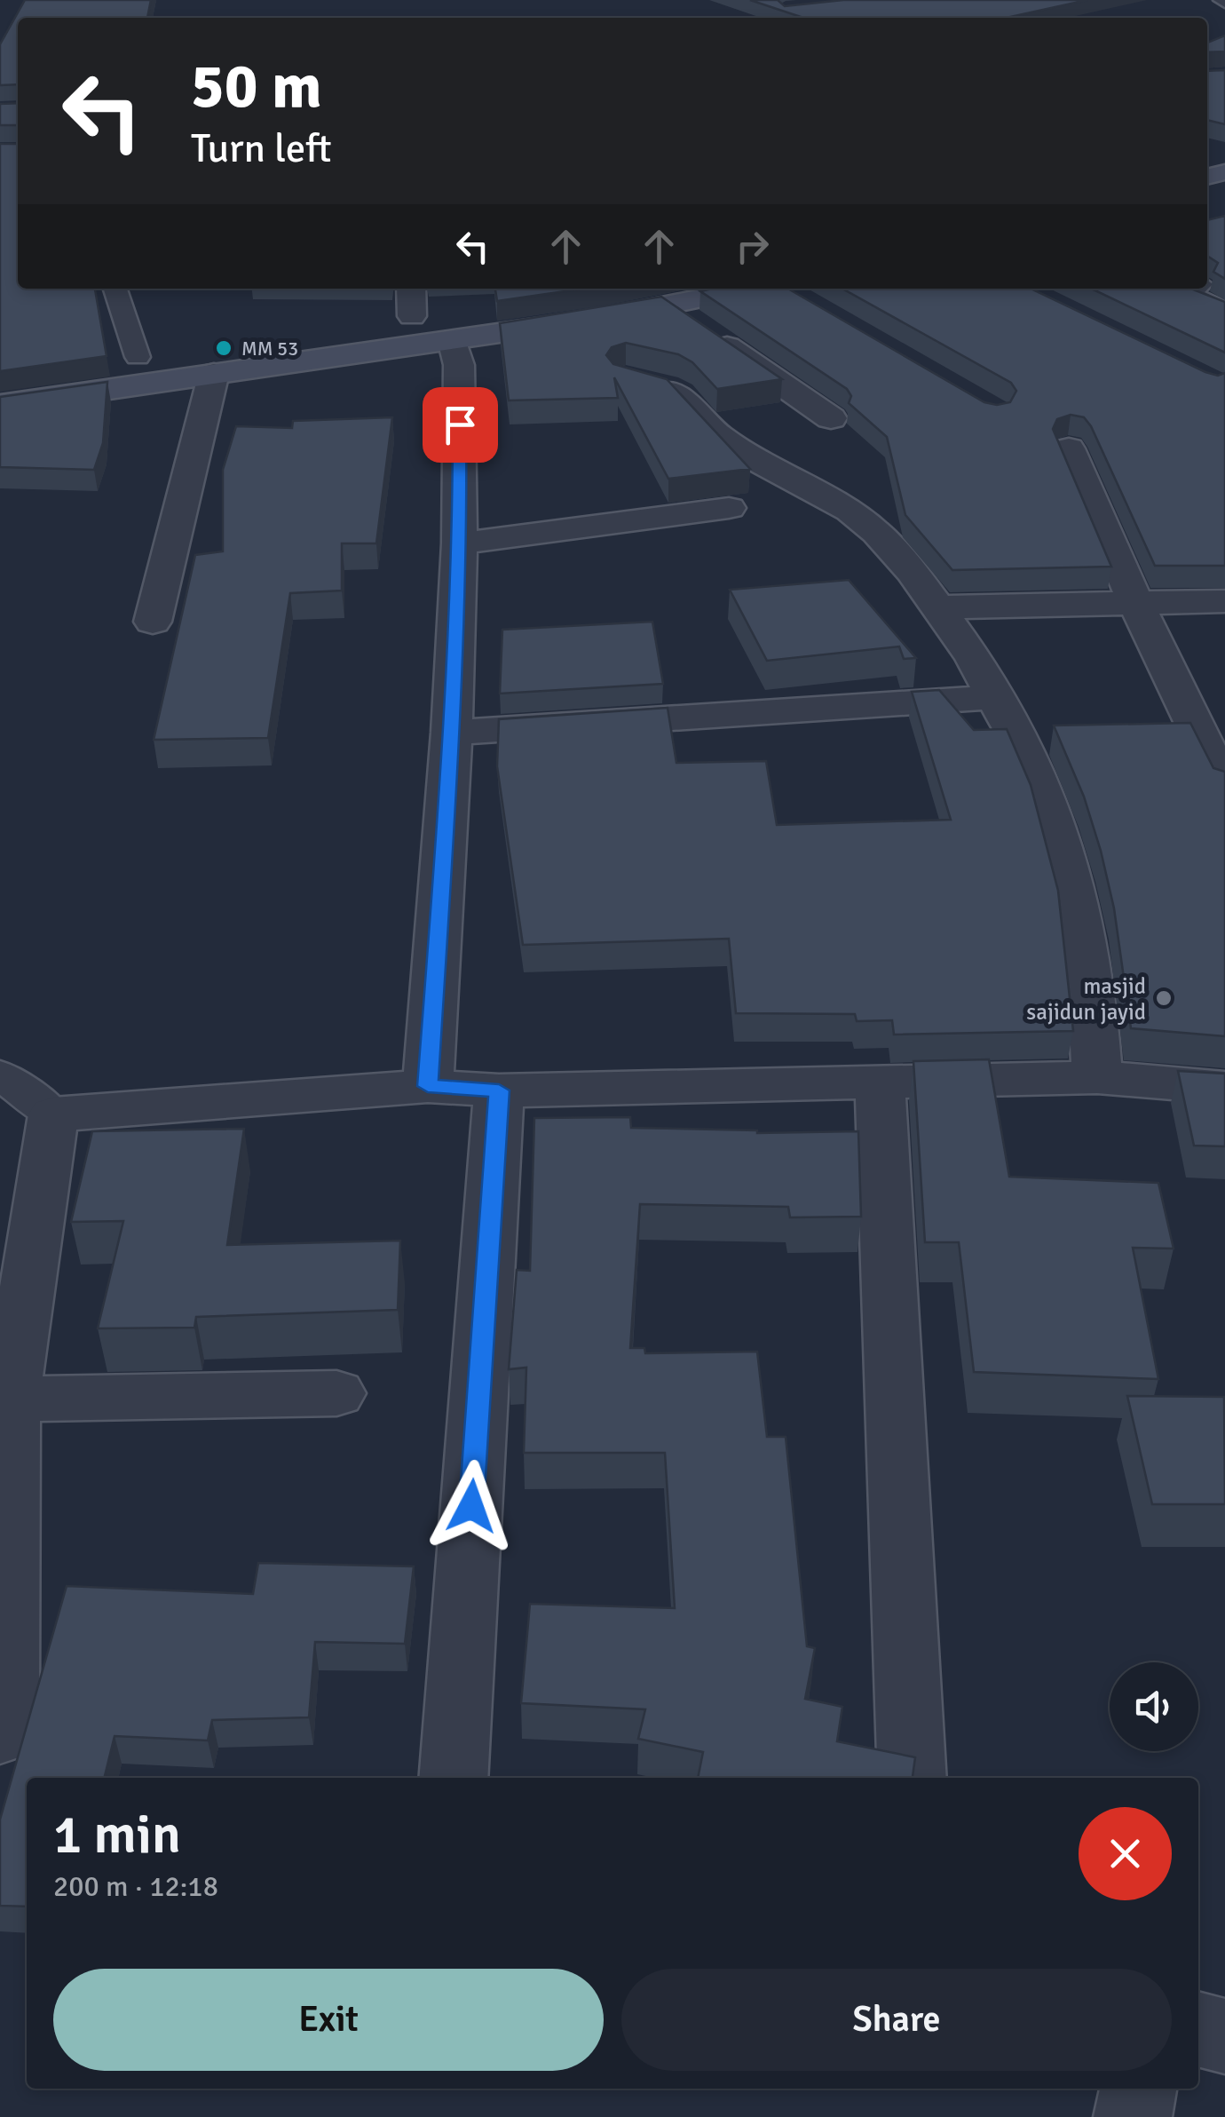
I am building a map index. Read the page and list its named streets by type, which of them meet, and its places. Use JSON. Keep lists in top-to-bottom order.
{
  "places": ["MM 53", "masjid sajidun jayid"],
  "page": {
    "turn": ["50 m", "Turn left"],
    "heading": ["1 min", "200 m · 12:18"],
    "buttons": ["Exit", "Share"]
  }
}
